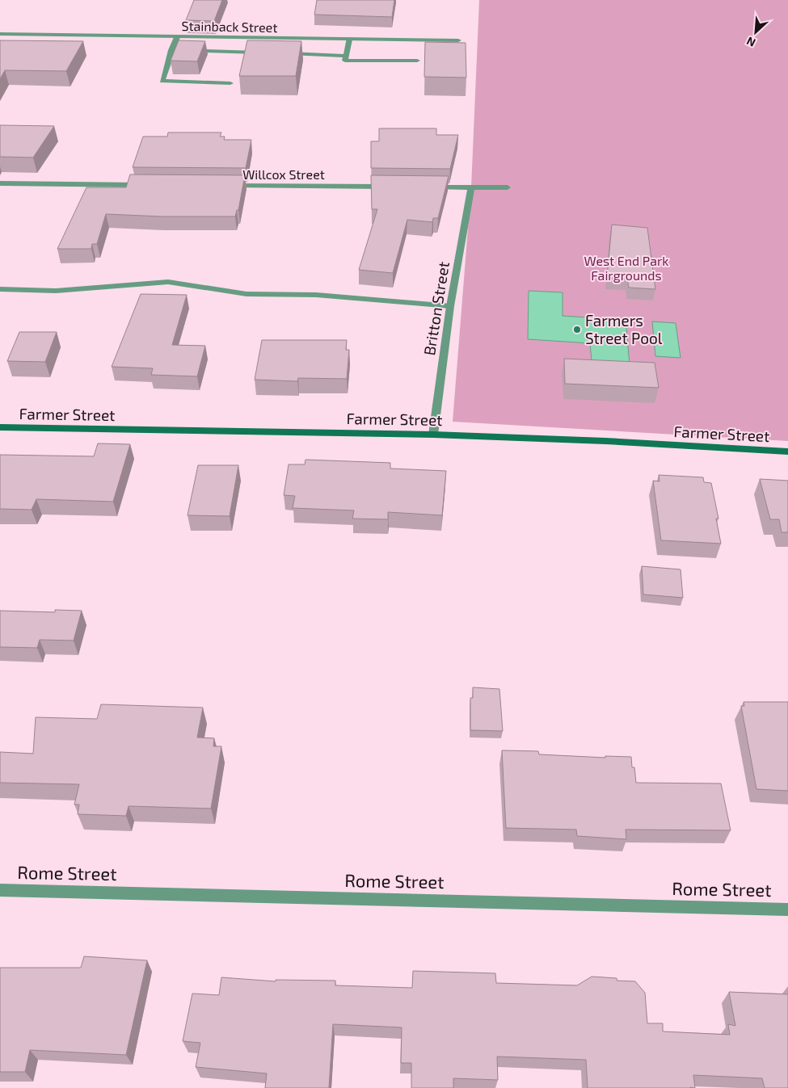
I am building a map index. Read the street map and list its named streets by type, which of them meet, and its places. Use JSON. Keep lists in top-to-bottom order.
{
  "streets": {
    "street": [
      "Stainback Street",
      "Willcox Street",
      "Britton Street",
      "Farmer Street",
      "Rome Street"
    ]
  },
  "crossings": [
    ["Britton Street", "Farmer Street"]
  ],
  "parks": ["West End Park Fairgrounds"],
  "places": ["Farmers Street Pool"],
  "north": "bottom left"
}
